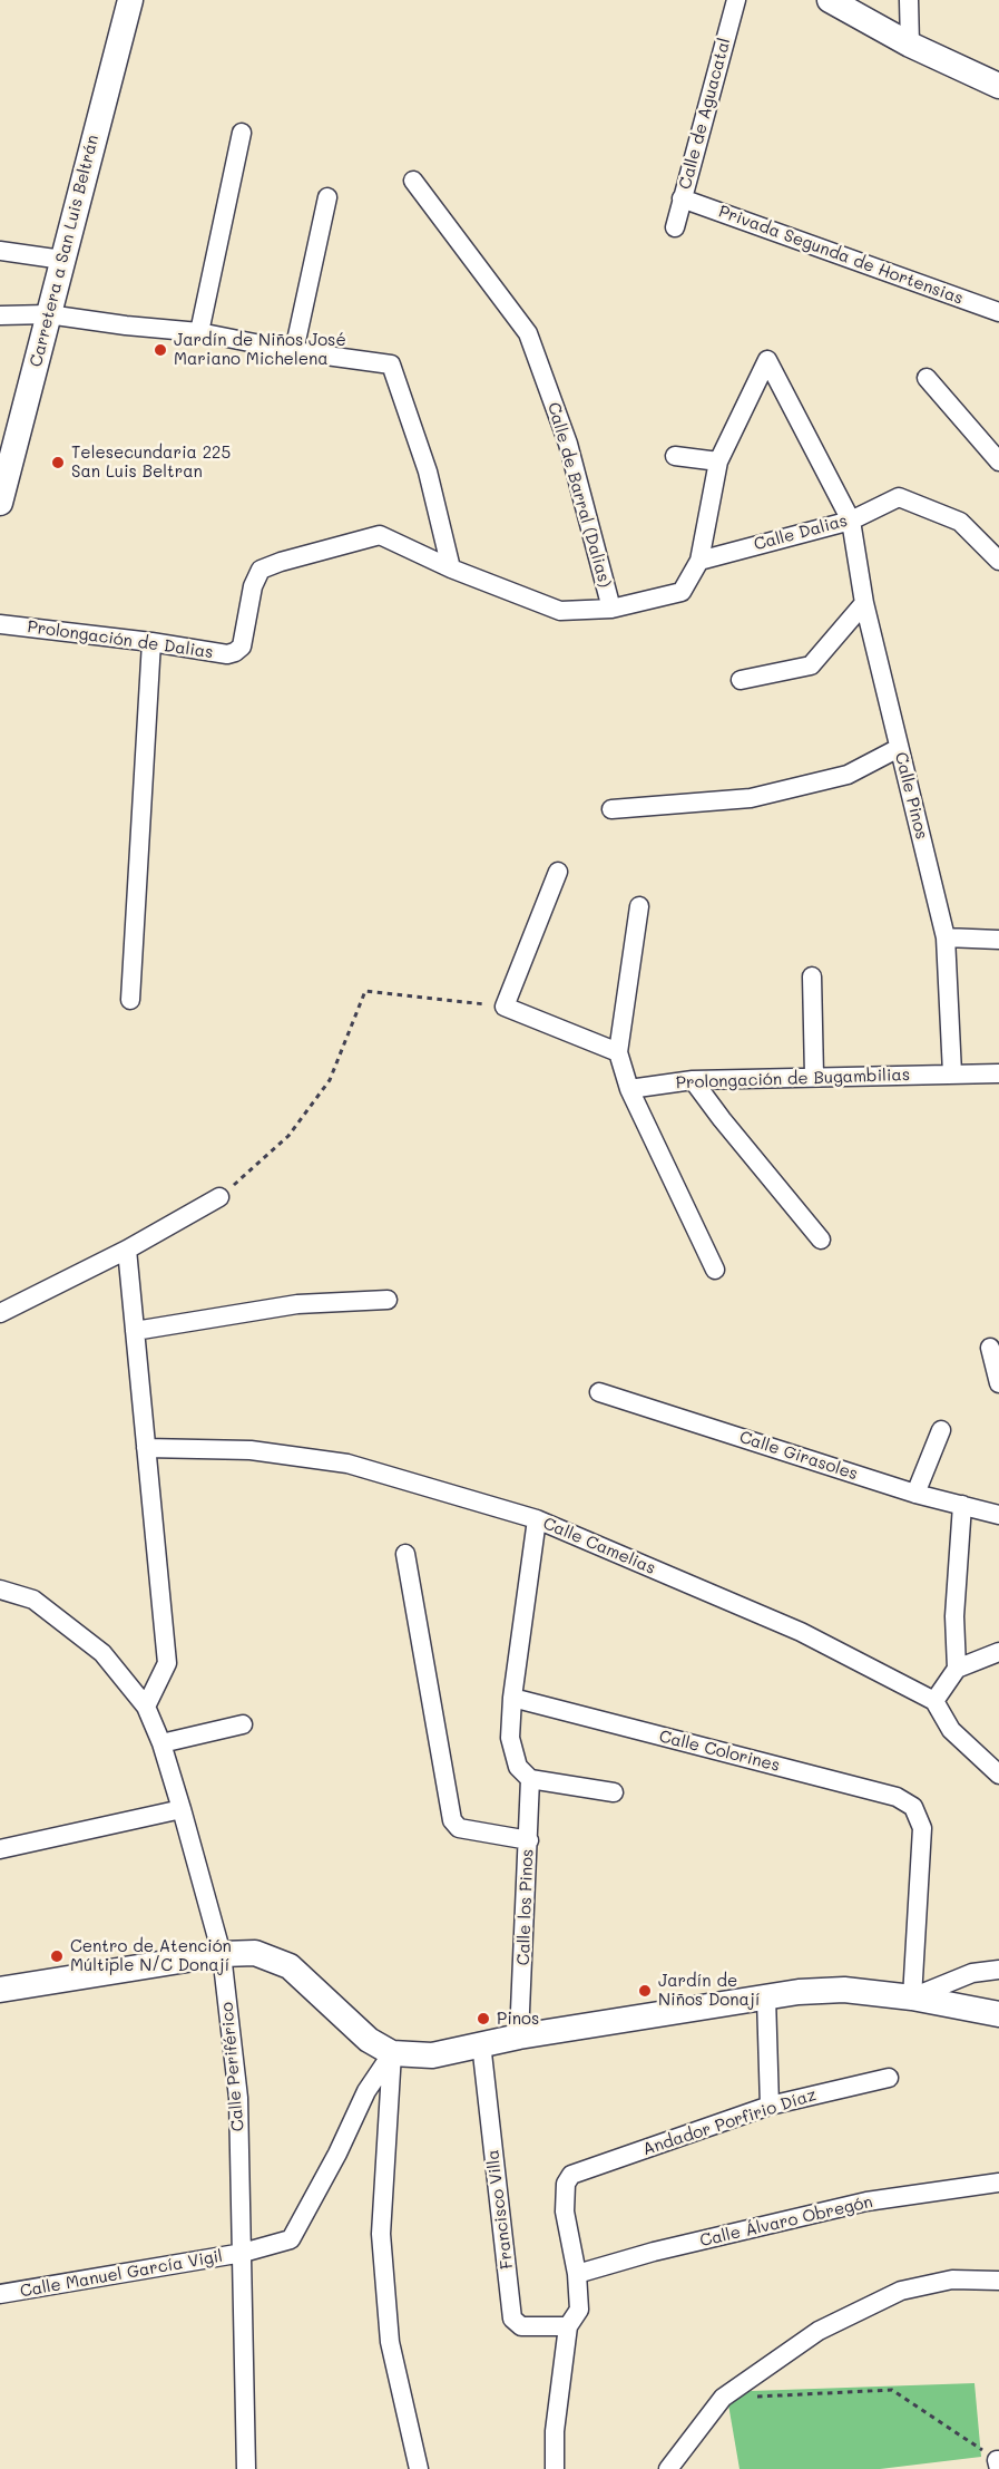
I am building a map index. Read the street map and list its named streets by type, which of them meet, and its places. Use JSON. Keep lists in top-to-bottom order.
{
  "streets": {
    "main road": ["Carretera a San Luis Beltrán"],
    "street": [
      "Calle de Aguacatal",
      "Privada Segunda de Hortensias",
      "Calle de Barral (Dalias)",
      "Calle Dalias",
      "Prolongación de Dalias",
      "Calle Pinos",
      "Prolongación de Bugambilias",
      "Calle Girasoles",
      "Calle Camelias",
      "Calle Colorines",
      "Calle los Pinos",
      "Calle Periférico",
      "Andador Porfirio Díaz",
      "Francisco Villa",
      "Calle Álvaro Obregón",
      "Calle Manuel García Vigil"
    ]
  },
  "crossings": [
    ["Calle de Aguacatal", "Privada Segunda de Hortensias"],
    ["Calle de Barral (Dalias)", "Prolongación de Dalias"],
    ["Calle Dalias", "Prolongación de Dalias"],
    ["Calle Dalias", "Calle Pinos"],
    ["Prolongación de Dalias", "Calle Pinos"],
    ["Calle Pinos", "Prolongación de Bugambilias"],
    ["Calle Periférico", "Calle Manuel García Vigil"],
    ["Andador Porfirio Díaz", "Calle Álvaro Obregón"]
  ],
  "places": [
    "Jardín de Niños José Mariano Michelena",
    "Telesecundaria 225 San Luis Beltran",
    "Centro de Atención Múltiple N/C Donají",
    "Jardín de Niños Donají",
    "Pinos"
  ]
}
